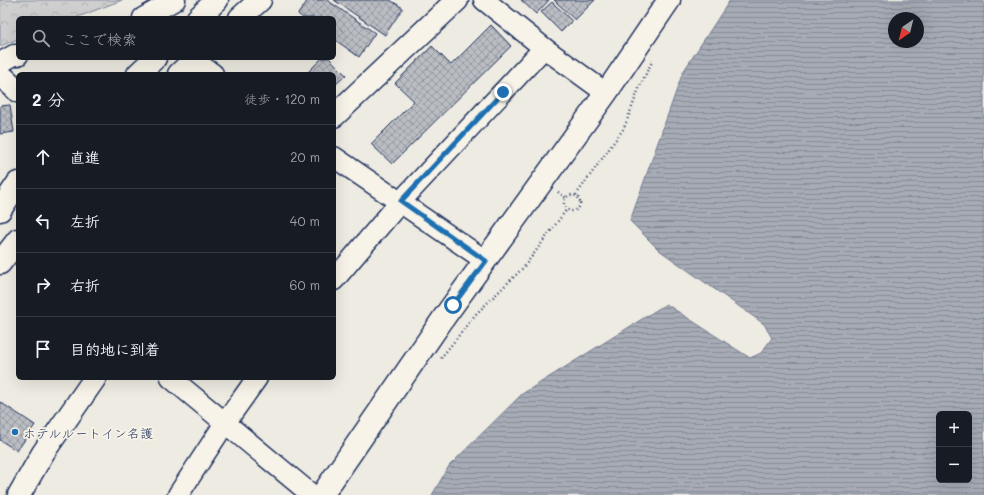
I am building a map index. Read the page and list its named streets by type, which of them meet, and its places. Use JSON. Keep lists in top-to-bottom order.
{
  "places": ["ホテルルートイン名護"],
  "north": "bottom left",
  "page": {
    "search": "ここで検索",
    "heading": ["2 分", "徒歩 · 120 m"],
    "list": [
      ["直進", "20 m"],
      ["左折", "40 m"],
      ["右折", "60 m"],
      "目的地に到着"
    ],
    "map_buttons": ["+", "−"]
  }
}
